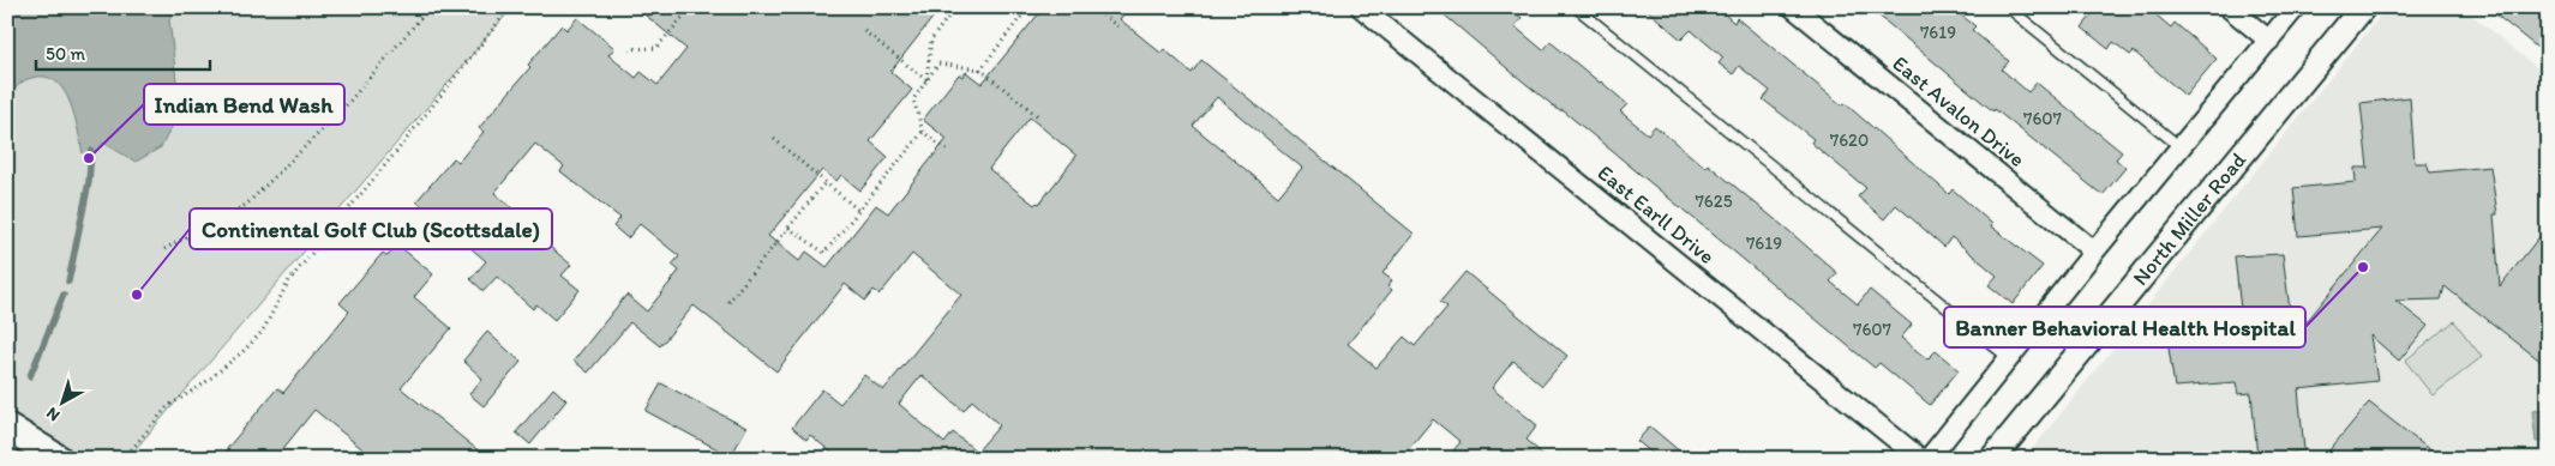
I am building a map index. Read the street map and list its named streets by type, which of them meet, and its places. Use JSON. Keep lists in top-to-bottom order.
{
  "streets": {
    "street": ["East Avalon Drive", "East Earll Drive", "North Miller Road"]
  },
  "places": ["Indian Bend Wash", "Banner Behavioral Health Hospital", "Continental Golf Club (Scottsdale)"],
  "house_numbers": [
    "7619",
    "7607",
    "7620",
    "7625",
    "7619",
    "7607"
  ],
  "scale_bar": "50 m",
  "north": "bottom left"
}
